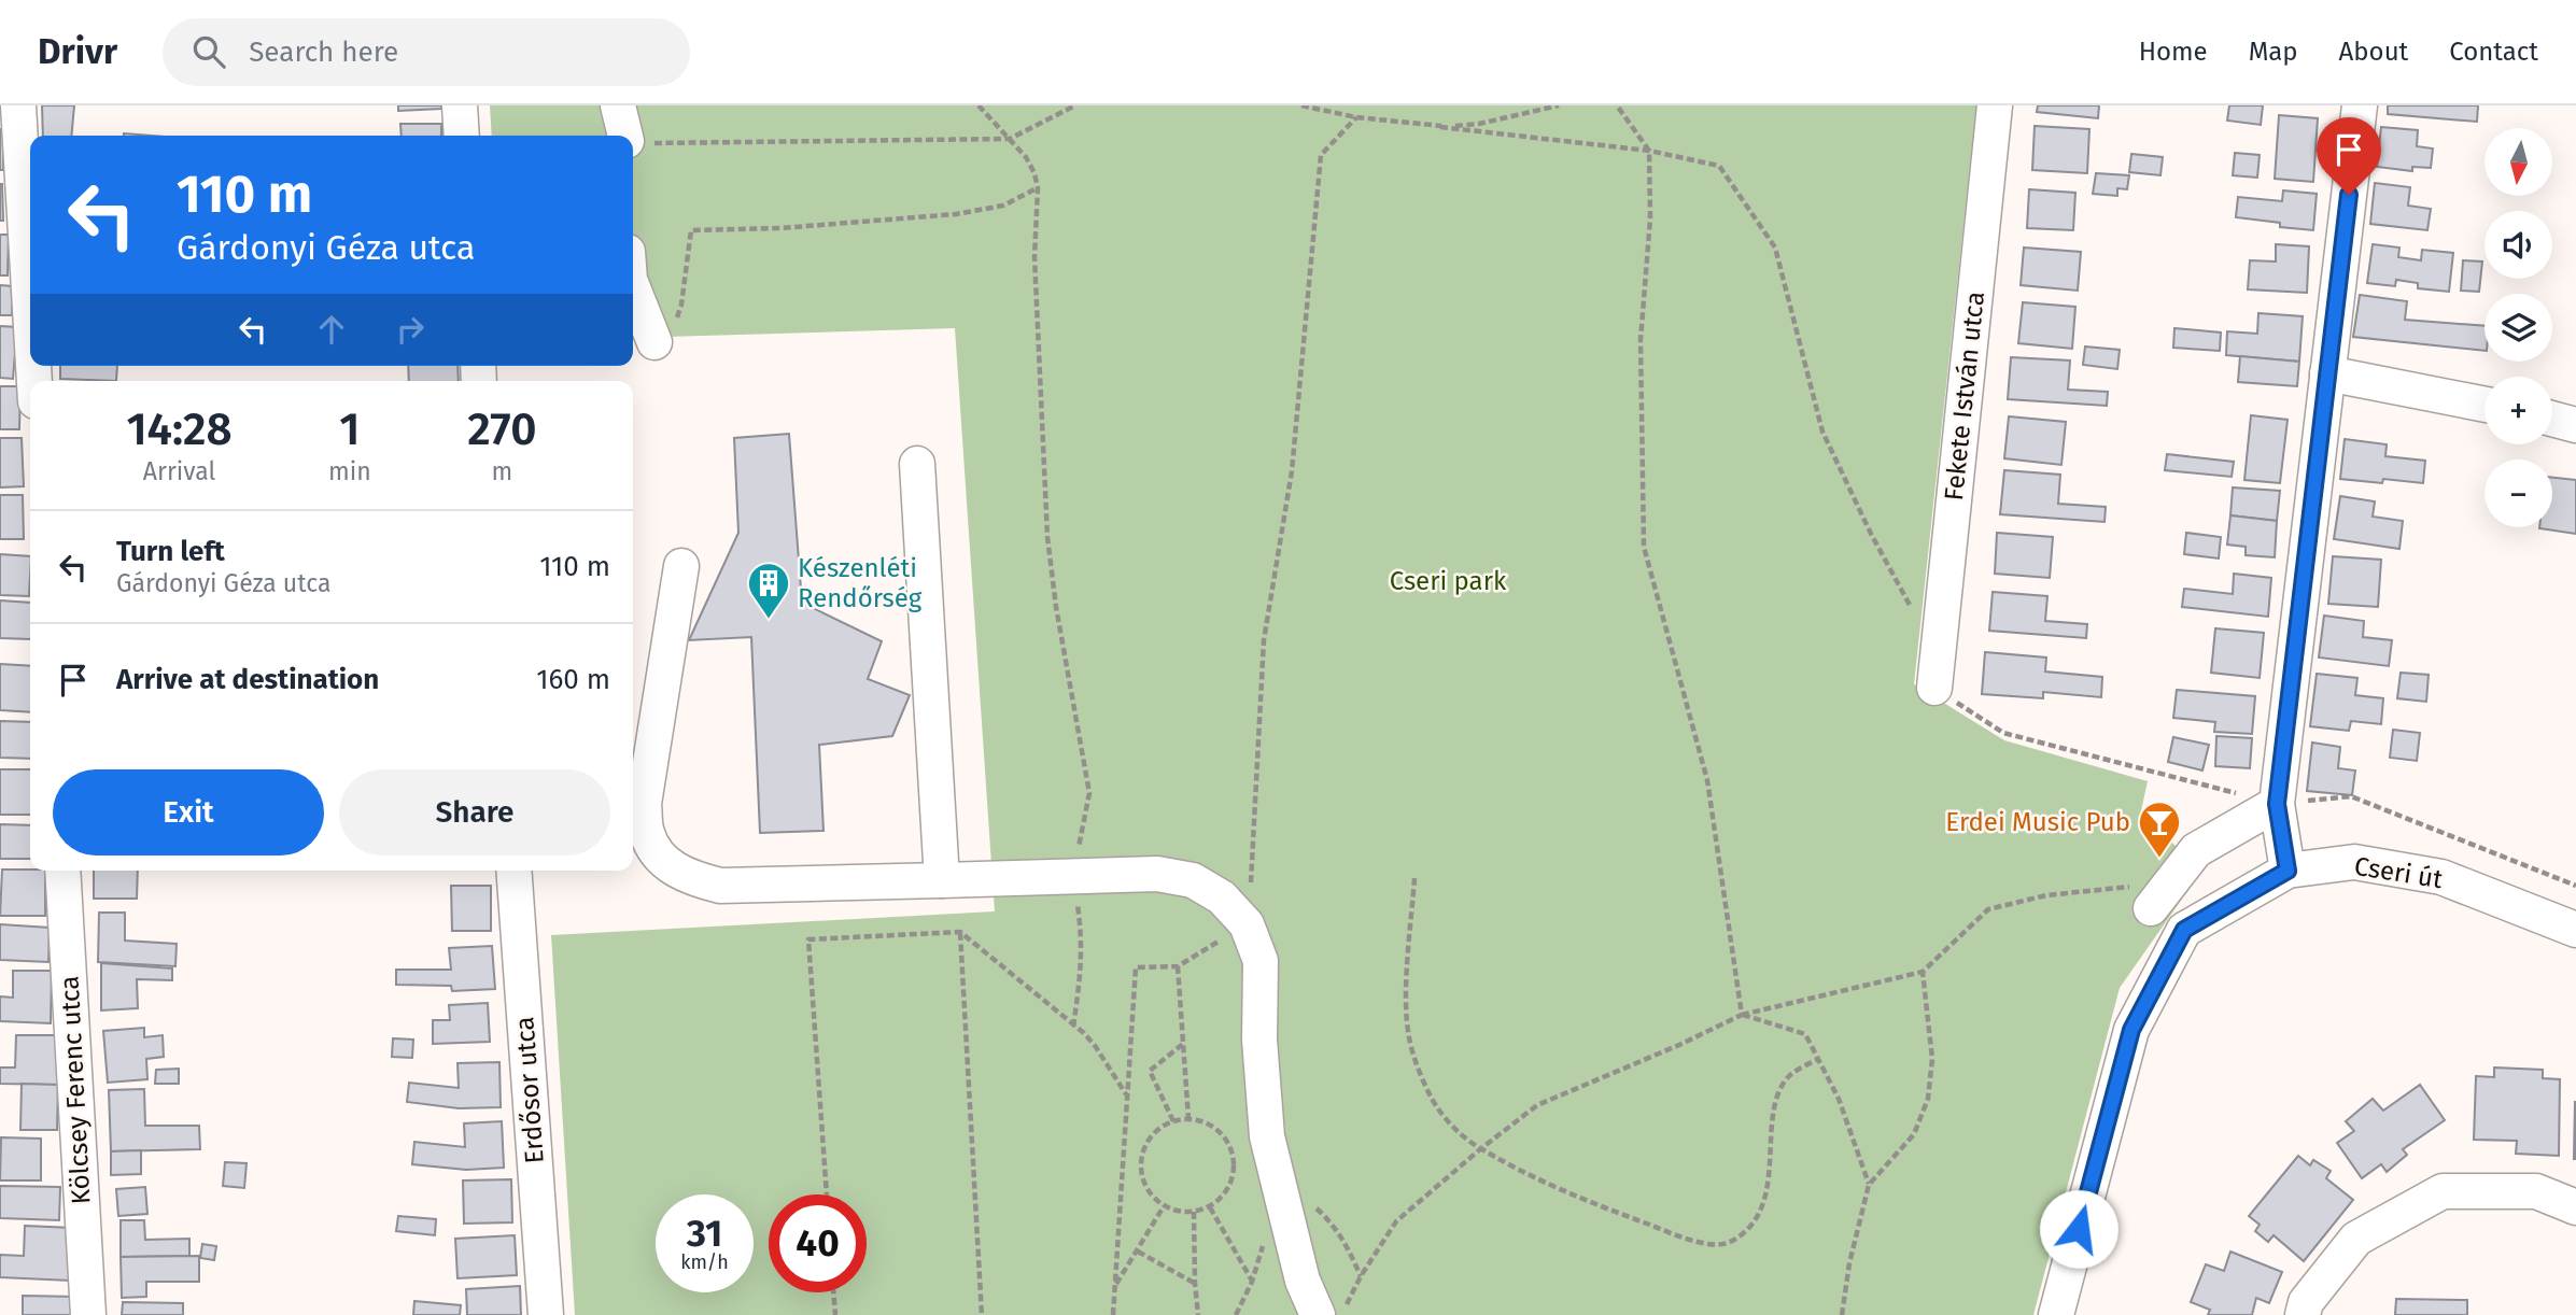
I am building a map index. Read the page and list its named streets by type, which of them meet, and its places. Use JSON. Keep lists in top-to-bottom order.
{
  "streets": {
    "street": [
      "Fekete István utca",
      "Cseri út",
      "Kölcsey Ferenc utca",
      "Erdősor utca"
    ]
  },
  "parks": ["Cseri park"],
  "places": {
    "building": ["Készenléti Rendőrség"],
    "bar": ["Erdei Music Pub"]
  },
  "north": "bottom",
  "page": {
    "header": "Drivr",
    "search": "Search here",
    "nav": [
      "Home",
      "Map",
      "About",
      "Contact"
    ],
    "map_buttons": ["+", "−"],
    "turn": ["110 m", "Gárdonyi Géza utca"],
    "eta": [
      "14:28",
      "Arrival",
      "1",
      "min",
      "270",
      "m"
    ],
    "list": [
      {
        "name": "Turn left",
        "note": "Gárdonyi Géza utca",
        "value": "110 m"
      },
      {
        "name": "Arrive at destination",
        "value": "160 m"
      }
    ],
    "buttons": ["Exit", "Share"],
    "speed": "31 km/h",
    "limit": "40"
  }
}
